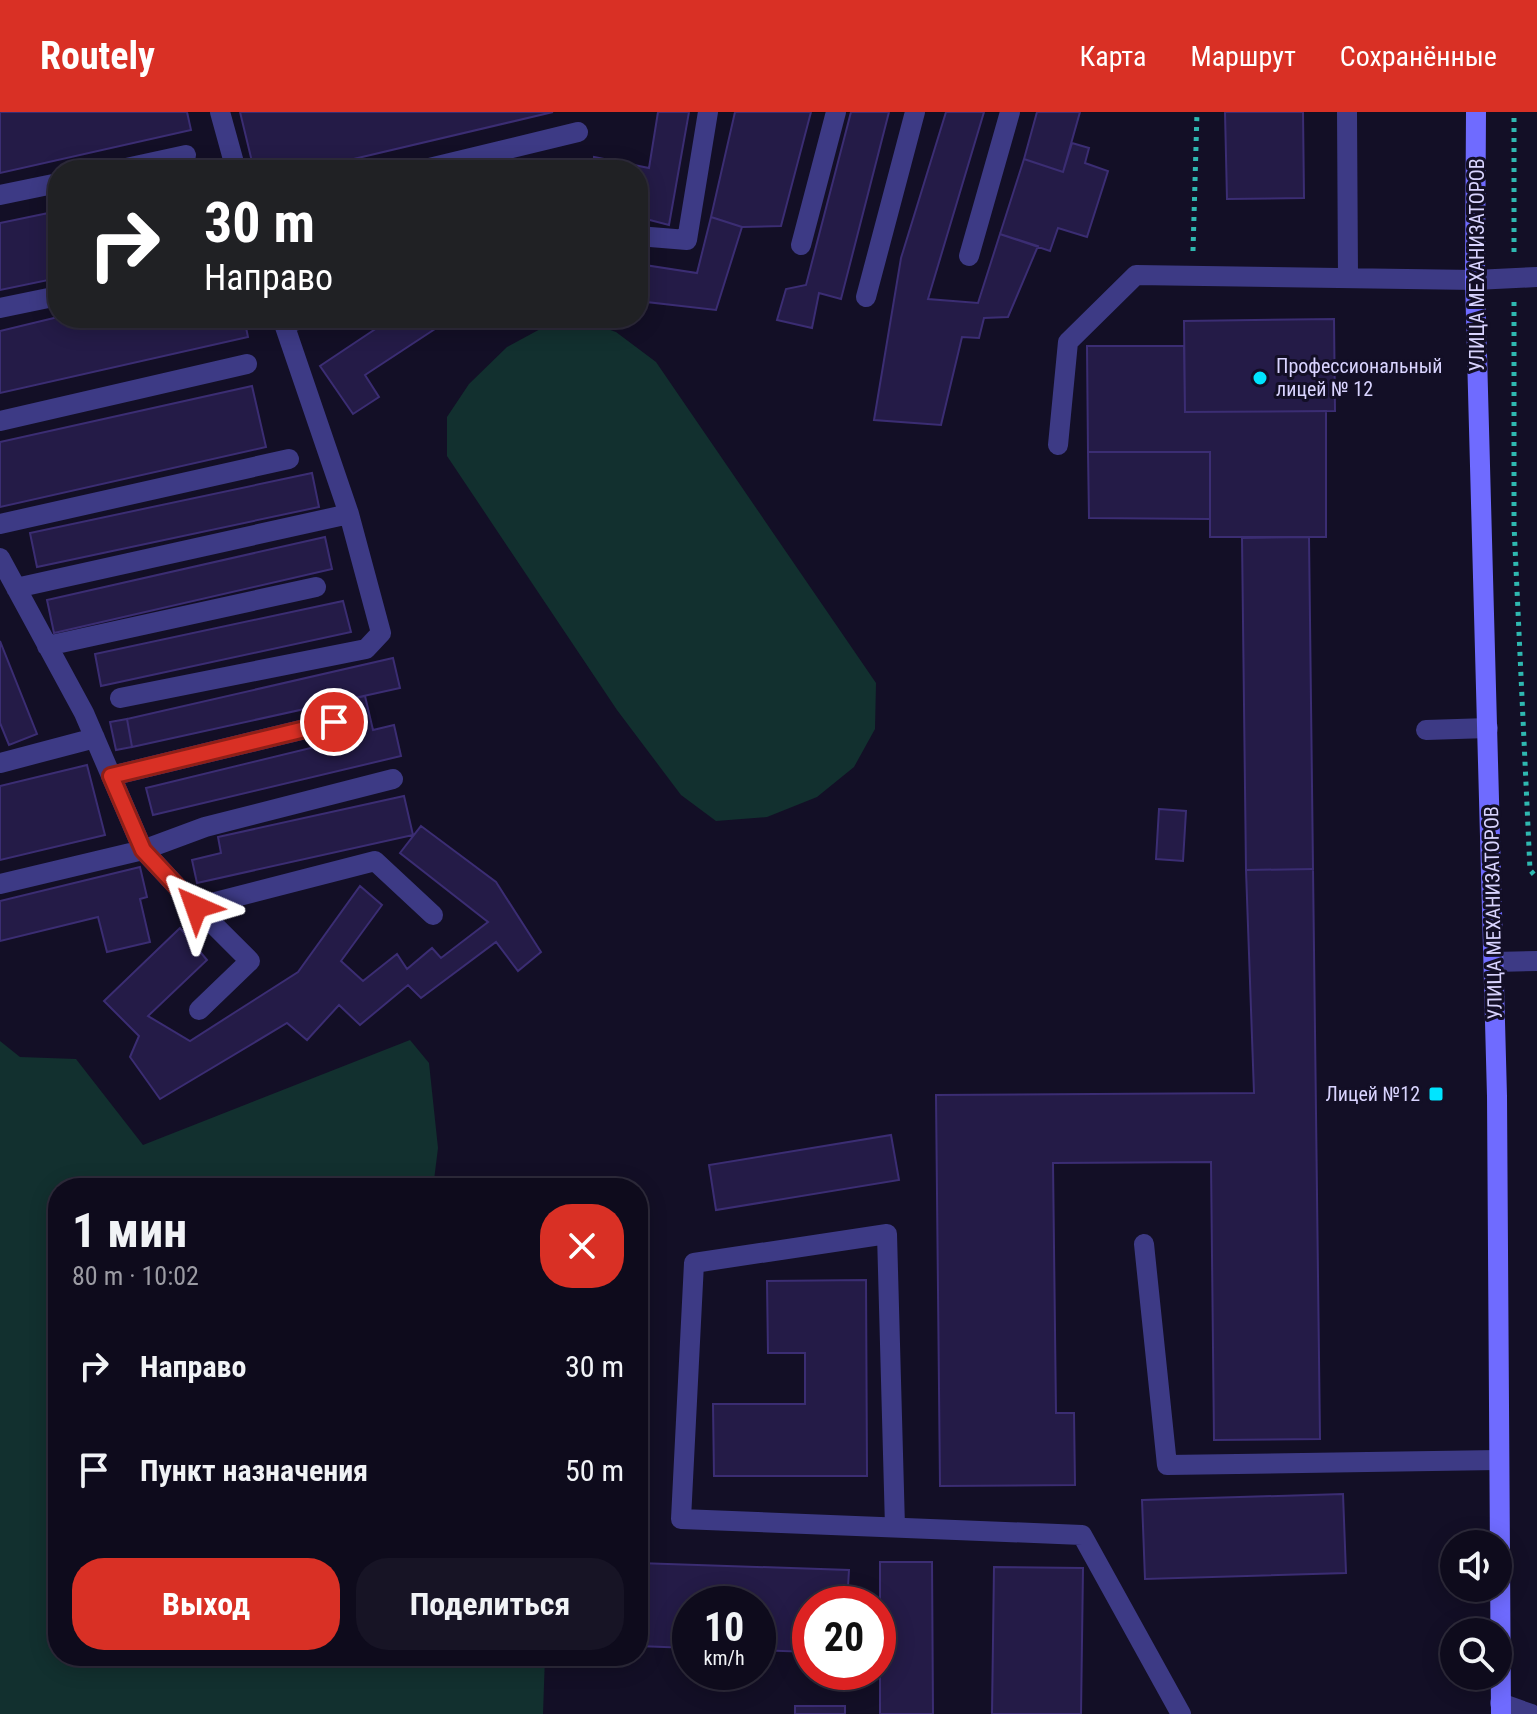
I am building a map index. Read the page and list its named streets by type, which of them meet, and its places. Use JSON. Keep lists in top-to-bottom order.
{
  "streets": {
    "main road": ["УЛИЦА МЕХАНИЗАТОРОВ"]
  },
  "places": {
    "other": ["Профессиональный лицей № 12"],
    "transit": ["Лицей №12"]
  },
  "page": {
    "header": "Routely",
    "nav": ["Карта", "Маршрут", "Сохранённые"],
    "turn": ["30 m", "Направо"],
    "heading": ["1 мин", "80 m · 10:02"],
    "list": [
      {
        "name": "Направо",
        "value": "30 m"
      },
      {
        "name": "Пункт назначения",
        "value": "50 m"
      }
    ],
    "buttons": ["Выход", "Поделиться"],
    "speed": "10 km/h",
    "limit": "20"
  }
}
